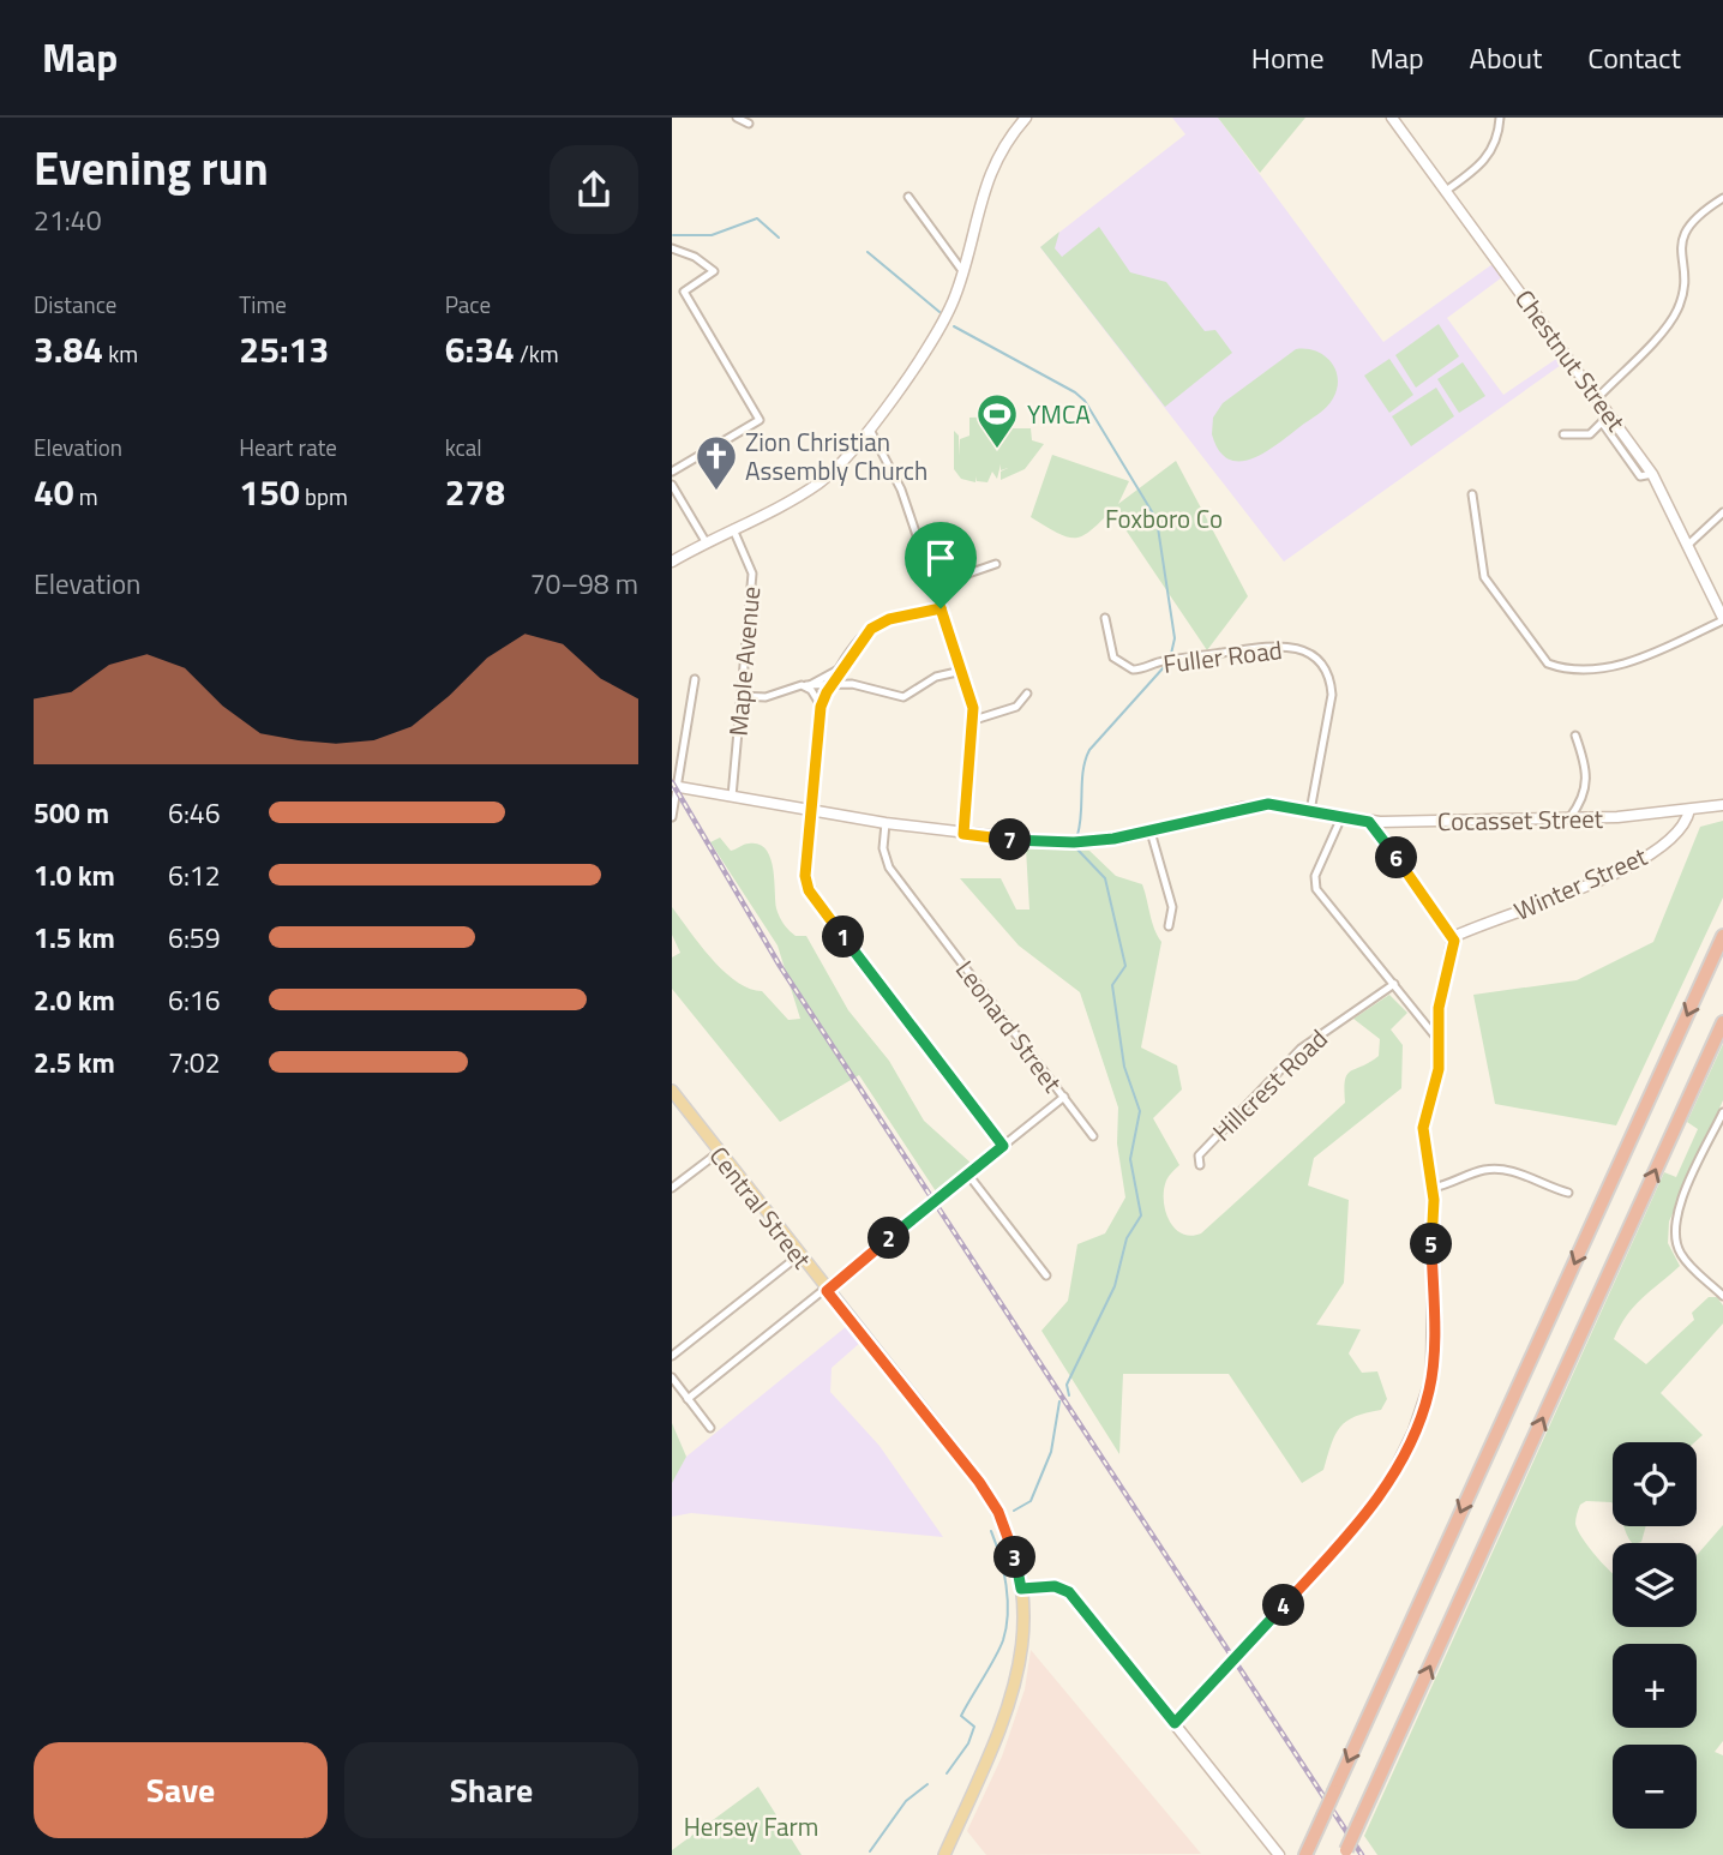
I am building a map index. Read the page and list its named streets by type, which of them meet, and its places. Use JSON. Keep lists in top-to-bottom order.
{
  "streets": {
    "main road": [
      "Chestnut Street",
      "Cocasset Street",
      "Winter Street",
      "Central Street"
    ],
    "street": [
      "Fuller Road",
      "Maple Avenue",
      "Leonard Street",
      "Hillcrest Road"
    ]
  },
  "crossings": [
    ["Fuller Road", "Cocasset Street"],
    ["Maple Avenue", "Cocasset Street"],
    ["Cocasset Street", "Winter Street"],
    ["Cocasset Street", "Leonard Street"],
    ["Leonard Street", "Central Street"]
  ],
  "parks": ["Foxboro Co", "Hersey Farm"],
  "places": {
    "sports": ["YMCA"],
    "church": ["Zion Christian Assembly Church"]
  },
  "page": {
    "header": "Map",
    "nav": [
      "Home",
      "Map",
      "About",
      "Contact"
    ],
    "heading": ["Evening run", "21:40"],
    "stats": [
      ["Distance", "3.84 km"],
      ["Time", "25:13"],
      ["Pace", "6:34 /km"],
      ["Elevation", "40 m"],
      ["Heart rate", "150 bpm"],
      ["kcal", "278"]
    ],
    "chart": ["Elevation", "70–98 m"],
    "list": [
      {
        "name": "500 m",
        "note": "6:46"
      },
      {
        "name": "1.0 km",
        "note": "6:12"
      },
      {
        "name": "1.5 km",
        "note": "6:59"
      },
      {
        "name": "2.0 km",
        "note": "6:16"
      },
      {
        "name": "2.5 km",
        "note": "7:02"
      }
    ],
    "pins": [
      "7",
      "6",
      "1",
      "2",
      "5",
      "3",
      "4"
    ],
    "map_buttons": ["+", "−"],
    "buttons": ["Save", "Share"]
  }
}
